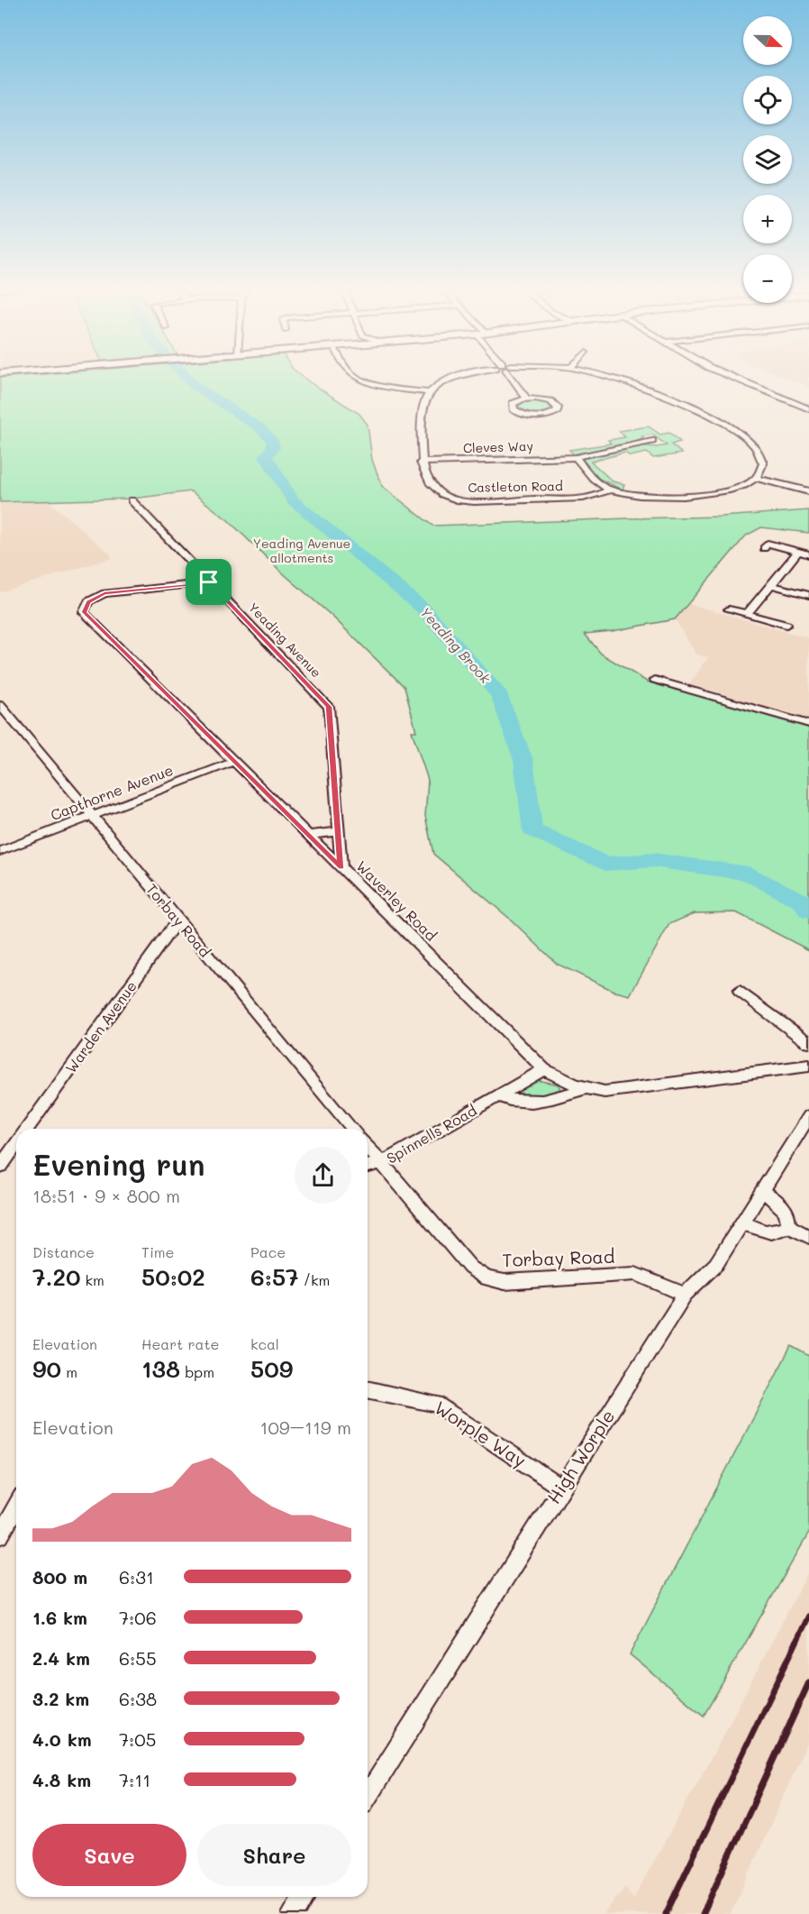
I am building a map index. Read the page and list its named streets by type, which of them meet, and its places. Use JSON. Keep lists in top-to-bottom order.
{
  "streets": {
    "street": [
      "Cleves Way",
      "Castleton Road",
      "Yeading Avenue",
      "Capthorne Avenue",
      "Waverley Road",
      "Torbay Road",
      "Warden Avenue",
      "Spinnells Road",
      "Worple Way",
      "High Worple"
    ]
  },
  "crossings": [
    ["Cleves Way", "Castleton Road"],
    ["Yeading Avenue", "Waverley Road"],
    ["Capthorne Avenue", "Waverley Road"],
    ["Capthorne Avenue", "Torbay Road"],
    ["Waverley Road", "Spinnells Road"],
    ["Torbay Road", "Warden Avenue"],
    ["Torbay Road", "Spinnells Road"],
    ["Torbay Road", "High Worple"],
    ["Worple Way", "High Worple"]
  ],
  "water": ["Yeading Brook"],
  "parks": ["Yeading Avenue allotments"],
  "north": "right",
  "page": {
    "map_buttons": ["+", "−"],
    "heading": ["Evening run", "18:51 · 9 × 800 m"],
    "stats": [
      ["Distance", "7.20 km"],
      ["Time", "50:02"],
      ["Pace", "6:57 /km"],
      ["Elevation", "90 m"],
      ["Heart rate", "138 bpm"],
      ["kcal", "509"]
    ],
    "chart": ["Elevation", "109–119 m"],
    "list": [
      {
        "name": "800 m",
        "note": "6:31"
      },
      {
        "name": "1.6 km",
        "note": "7:06"
      },
      {
        "name": "2.4 km",
        "note": "6:55"
      },
      {
        "name": "3.2 km",
        "note": "6:38"
      },
      {
        "name": "4.0 km",
        "note": "7:05"
      },
      {
        "name": "4.8 km",
        "note": "7:11"
      }
    ],
    "buttons": ["Save", "Share"]
  }
}
